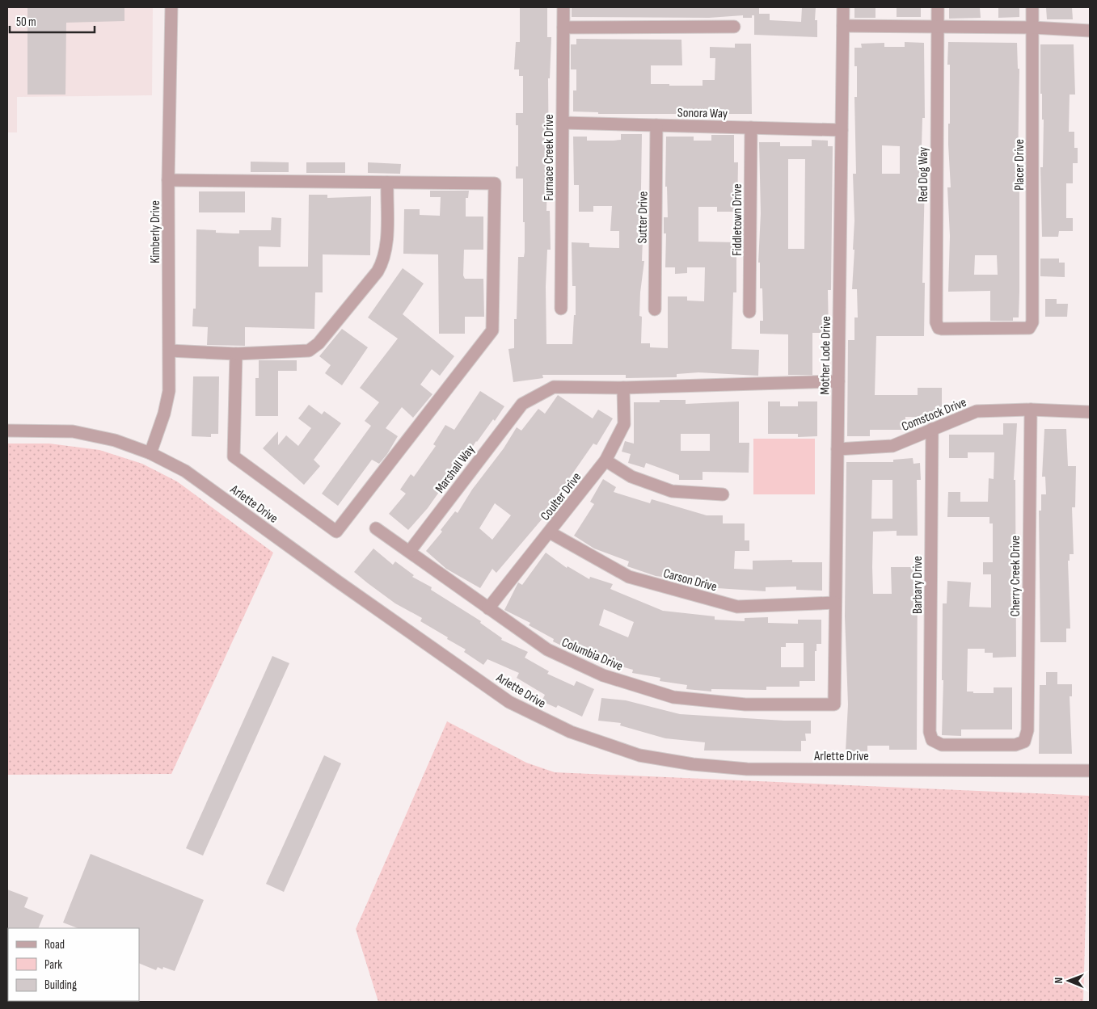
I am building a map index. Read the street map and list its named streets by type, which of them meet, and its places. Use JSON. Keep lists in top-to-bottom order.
{
  "streets": {
    "street": [
      "Sonora Way",
      "Furnace Creek Drive",
      "Placer Drive",
      "Red Dog Way",
      "Sutter Drive",
      "Fiddletown Drive",
      "Kimberly Drive",
      "Mother Lode Drive",
      "Comstock Drive",
      "Marshall Way",
      "Coulter Drive",
      "Arlette Drive",
      "Cherry Creek Drive",
      "Carson Drive",
      "Barbary Drive",
      "Columbia Drive"
    ]
  },
  "crossings": [
    ["Sonora Way", "Furnace Creek Drive"],
    ["Sonora Way", "Sutter Drive"],
    ["Sonora Way", "Fiddletown Drive"],
    ["Sonora Way", "Mother Lode Drive"],
    ["Placer Drive", "Red Dog Way"],
    ["Kimberly Drive", "Arlette Drive"],
    ["Mother Lode Drive", "Comstock Drive"],
    ["Mother Lode Drive", "Carson Drive"],
    ["Mother Lode Drive", "Columbia Drive"],
    ["Comstock Drive", "Cherry Creek Drive"],
    ["Comstock Drive", "Barbary Drive"],
    ["Marshall Way", "Coulter Drive"],
    ["Marshall Way", "Columbia Drive"],
    ["Coulter Drive", "Carson Drive"],
    ["Coulter Drive", "Columbia Drive"],
    ["Cherry Creek Drive", "Barbary Drive"]
  ],
  "legend": ["Road", "Park", "Building"],
  "scale_bar": "50 m",
  "north": "left"
}
